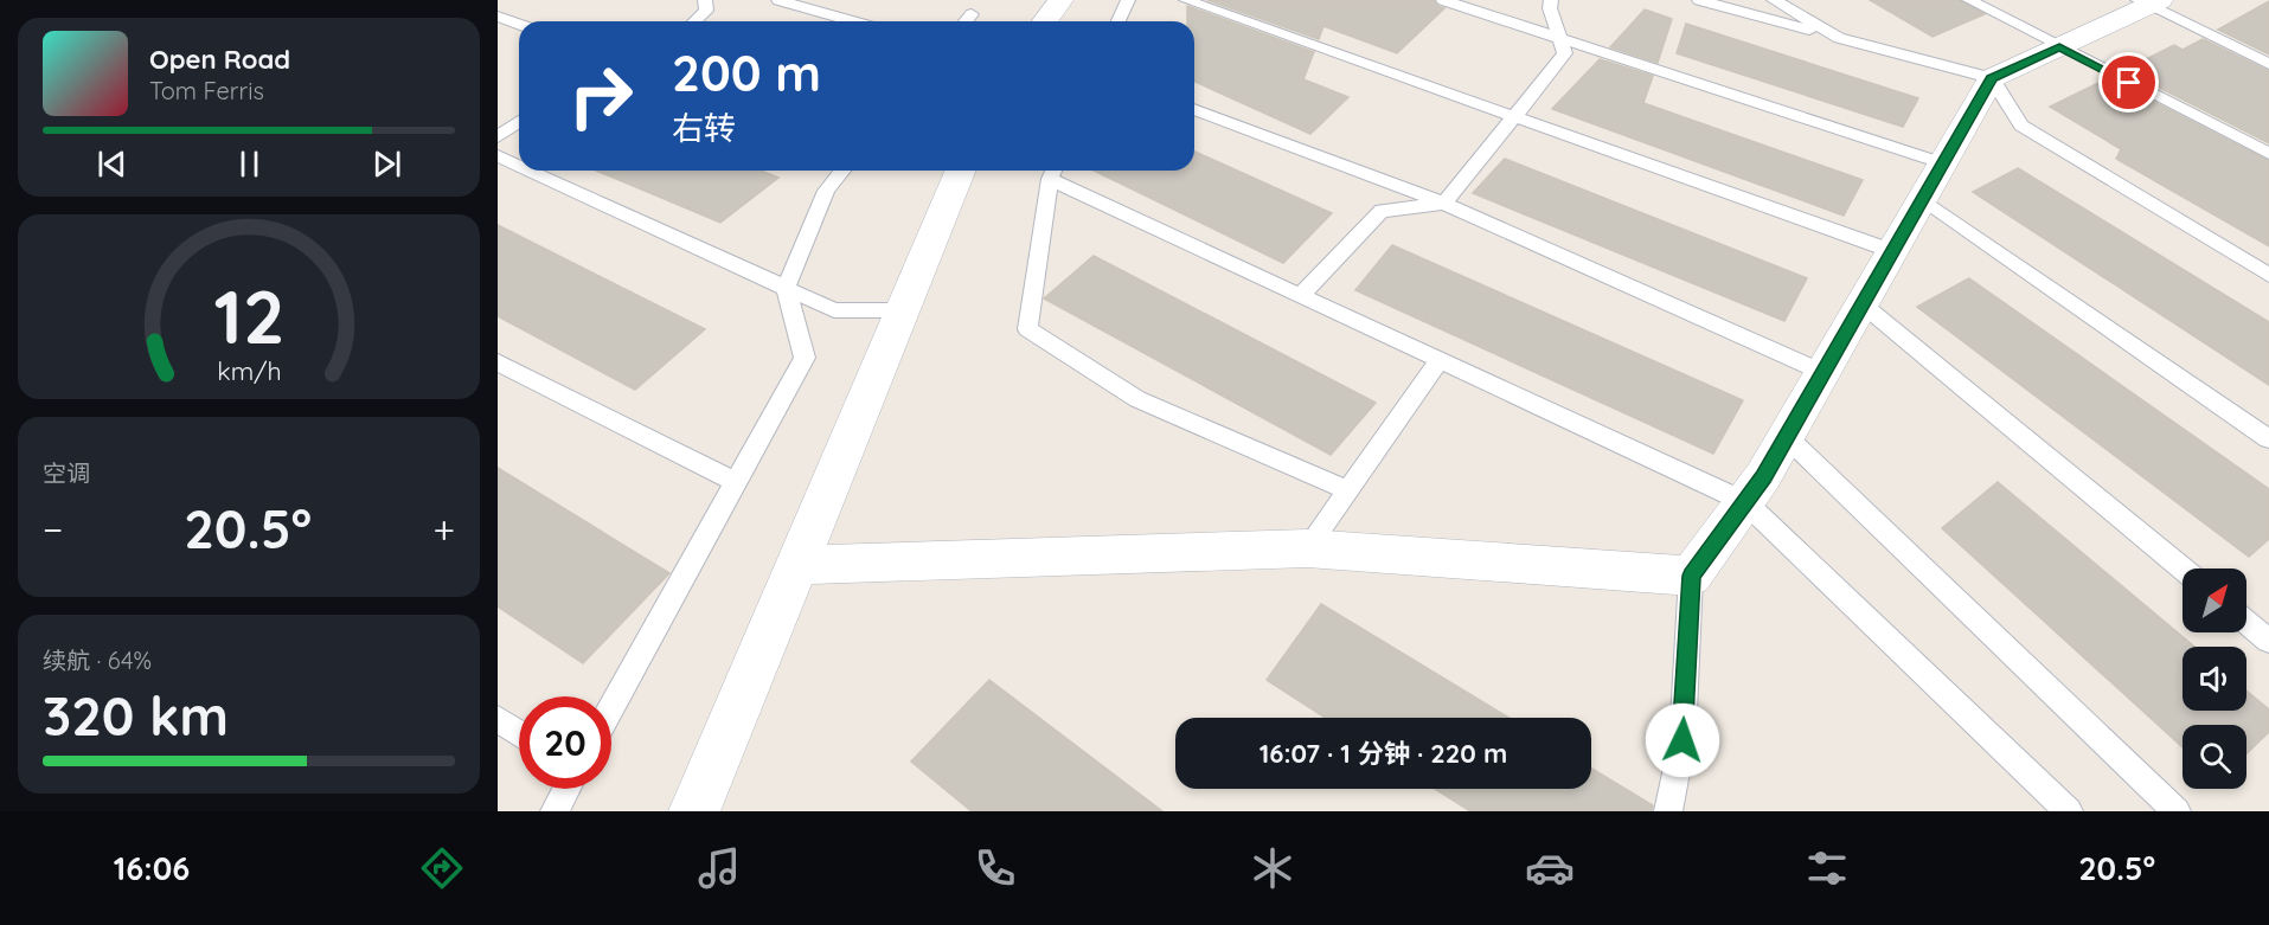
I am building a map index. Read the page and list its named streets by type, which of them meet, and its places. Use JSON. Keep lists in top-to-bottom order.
{
  "north": "top right",
  "page": {
    "turn": ["200 m", "右转"],
    "song": ["Open Road", "Tom Ferris"],
    "tile": [
      "空调",
      ["续航 · 64%", "320 km"]
    ],
    "heat": ["−", "20.5°", "+"],
    "limit": "20",
    "trip": "16:07 · 1 分钟 · 220 m",
    "tabs": ["16:06", "20.5°"],
    "gauge": ["12", "km/h"]
  }
}
